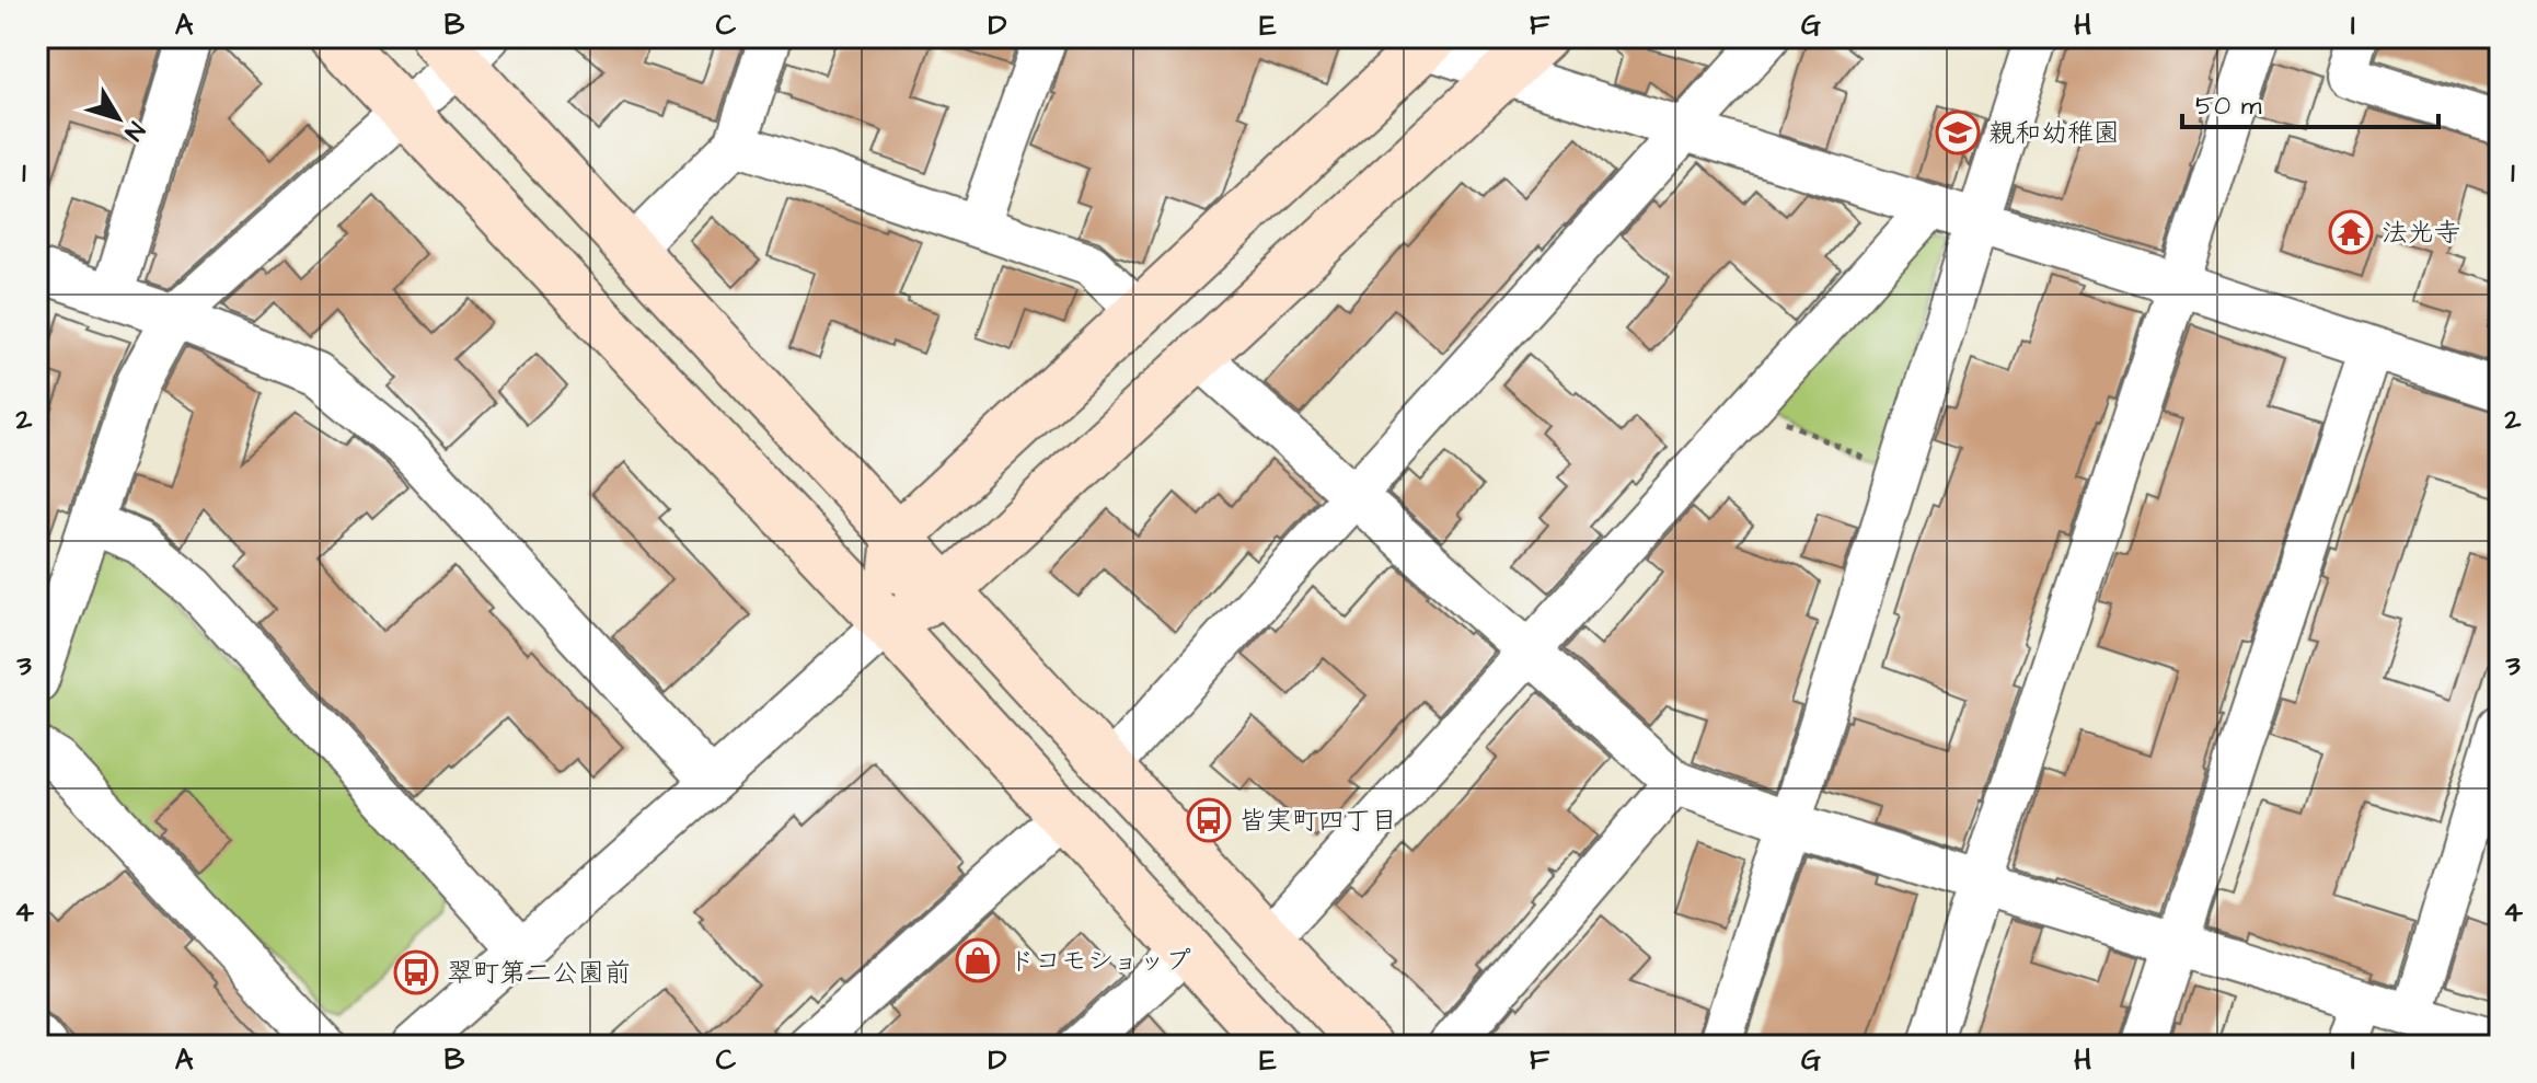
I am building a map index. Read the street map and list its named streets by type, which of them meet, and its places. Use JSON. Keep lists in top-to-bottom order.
{
  "places": {
    "school or university": ["親和幼稚園"],
    "temple": ["法光寺"],
    "bus stop": ["皆実町四丁目", "翠町第二公園前"],
    "shop": ["ドコモショップ"]
  },
  "scale_bar": "50 m",
  "north": "bottom right",
  "grid": {
    "columns": [
      "A",
      "B",
      "C",
      "D",
      "E",
      "F",
      "G",
      "H",
      "I"
    ],
    "rows": [
      "1",
      "2",
      "3",
      "4"
    ]
  }
}
